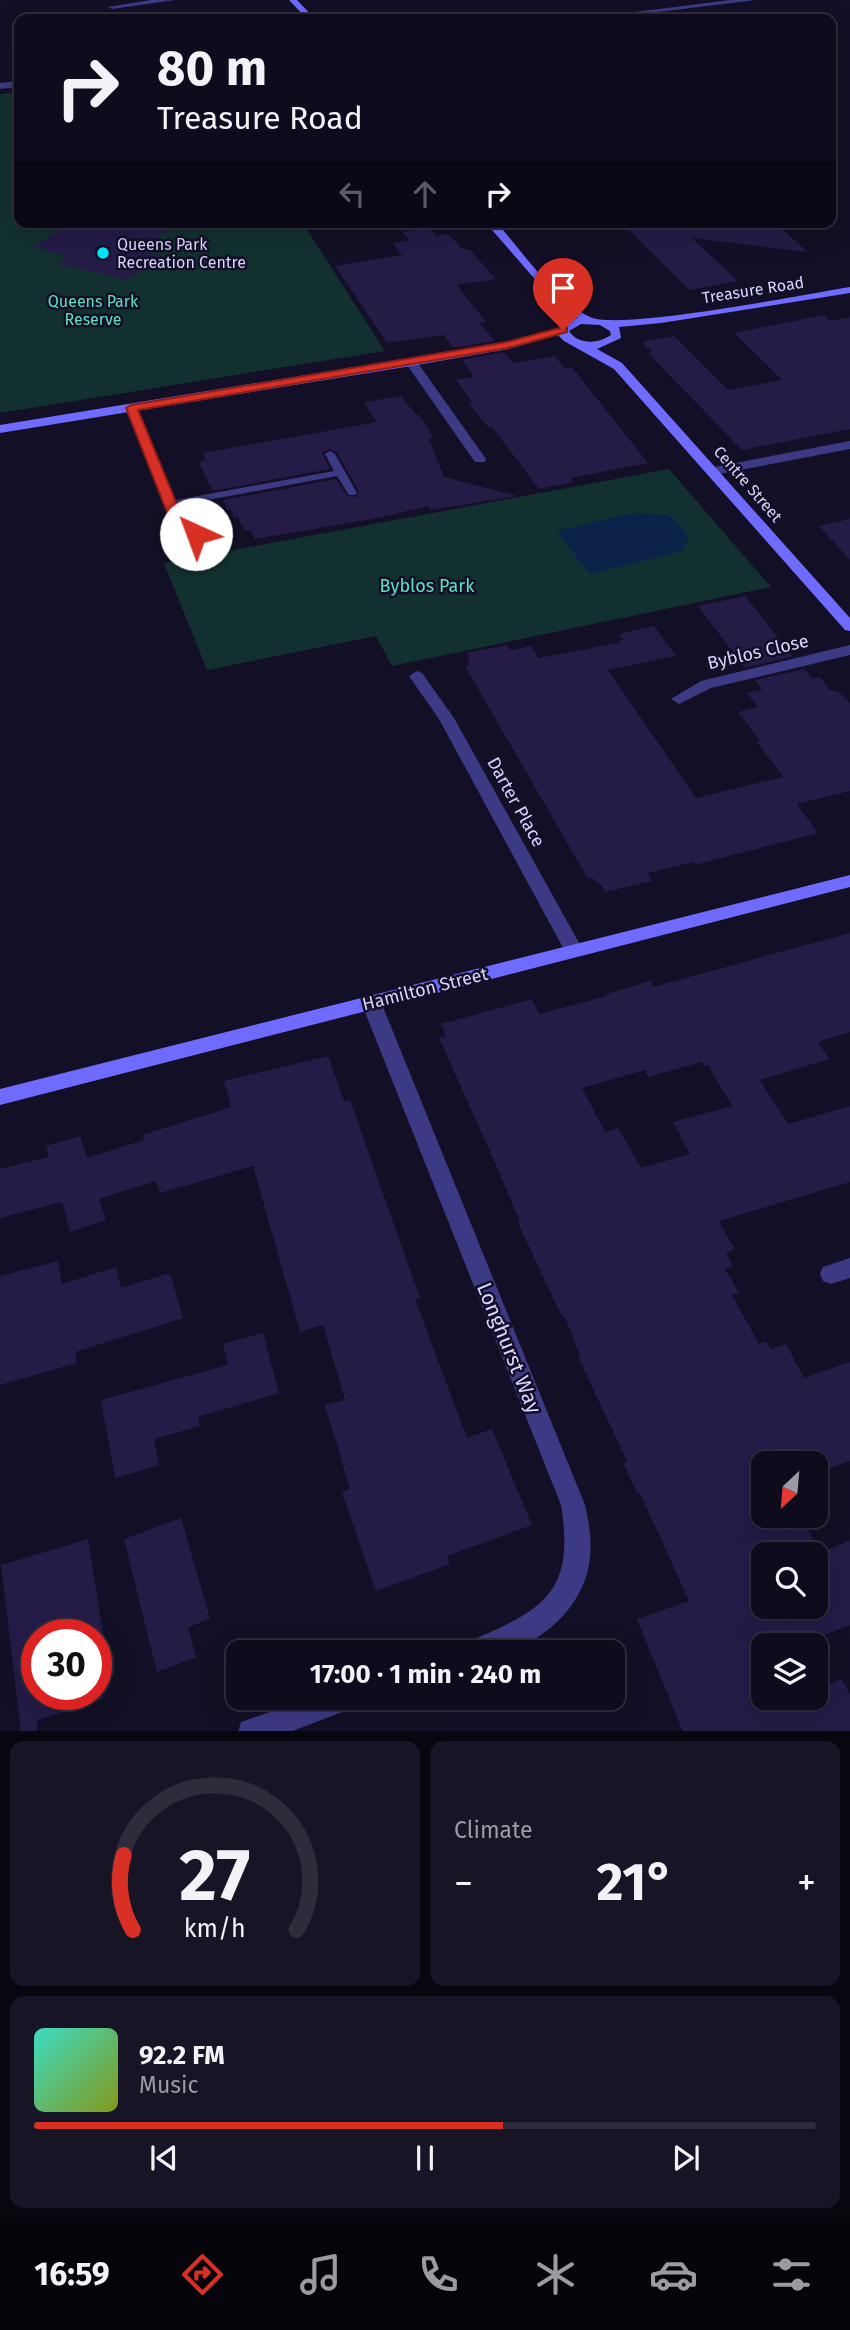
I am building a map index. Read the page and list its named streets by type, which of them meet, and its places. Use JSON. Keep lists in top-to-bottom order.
{
  "streets": {
    "street": [
      "Treasure Road",
      "Centre Street",
      "Byblos Close",
      "Darter Place",
      "Hamilton Street",
      "Longhurst Way"
    ]
  },
  "crossings": [
    ["Treasure Road", "Centre Street"],
    ["Darter Place", "Hamilton Street"],
    ["Hamilton Street", "Longhurst Way"]
  ],
  "parks": ["Queens Park Reserve", "Byblos Park"],
  "places": ["Queens Park Recreation Centre"],
  "north": "bottom left",
  "page": {
    "turn": ["80 m", "Treasure Road"],
    "limit": "30",
    "trip": "17:00 · 1 min · 240 m",
    "tile": "Climate",
    "heat": ["−", "21°", "+"],
    "song": ["92.2 FM", "Music"],
    "tabs": "16:59",
    "gauge": ["27", "km/h"]
  }
}
